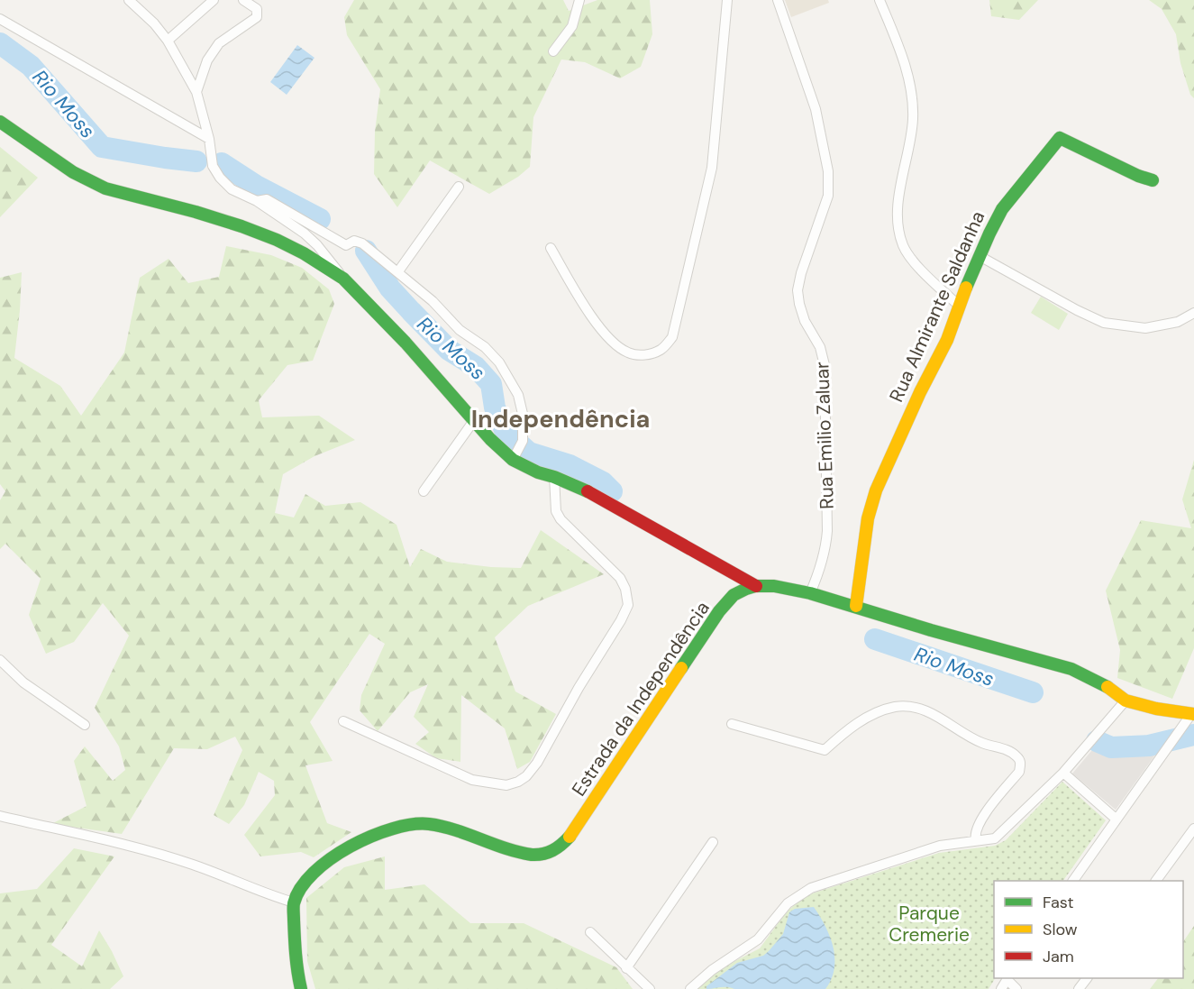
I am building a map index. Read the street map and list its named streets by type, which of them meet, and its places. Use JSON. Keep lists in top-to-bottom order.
{
  "streets": {
    "street": ["Rua Almirante Saldanha", "Rua Emilio Zaluar", "Estrada da Independência"]
  },
  "crossings": [
    ["Rua Almirante Saldanha", "Estrada da Independência"],
    ["Rua Emilio Zaluar", "Estrada da Independência"]
  ],
  "districts": ["Independência"],
  "water": ["Rio Moss"],
  "parks": ["Parque Cremerie"],
  "legend": ["Fast", "Slow", "Jam"]
}
